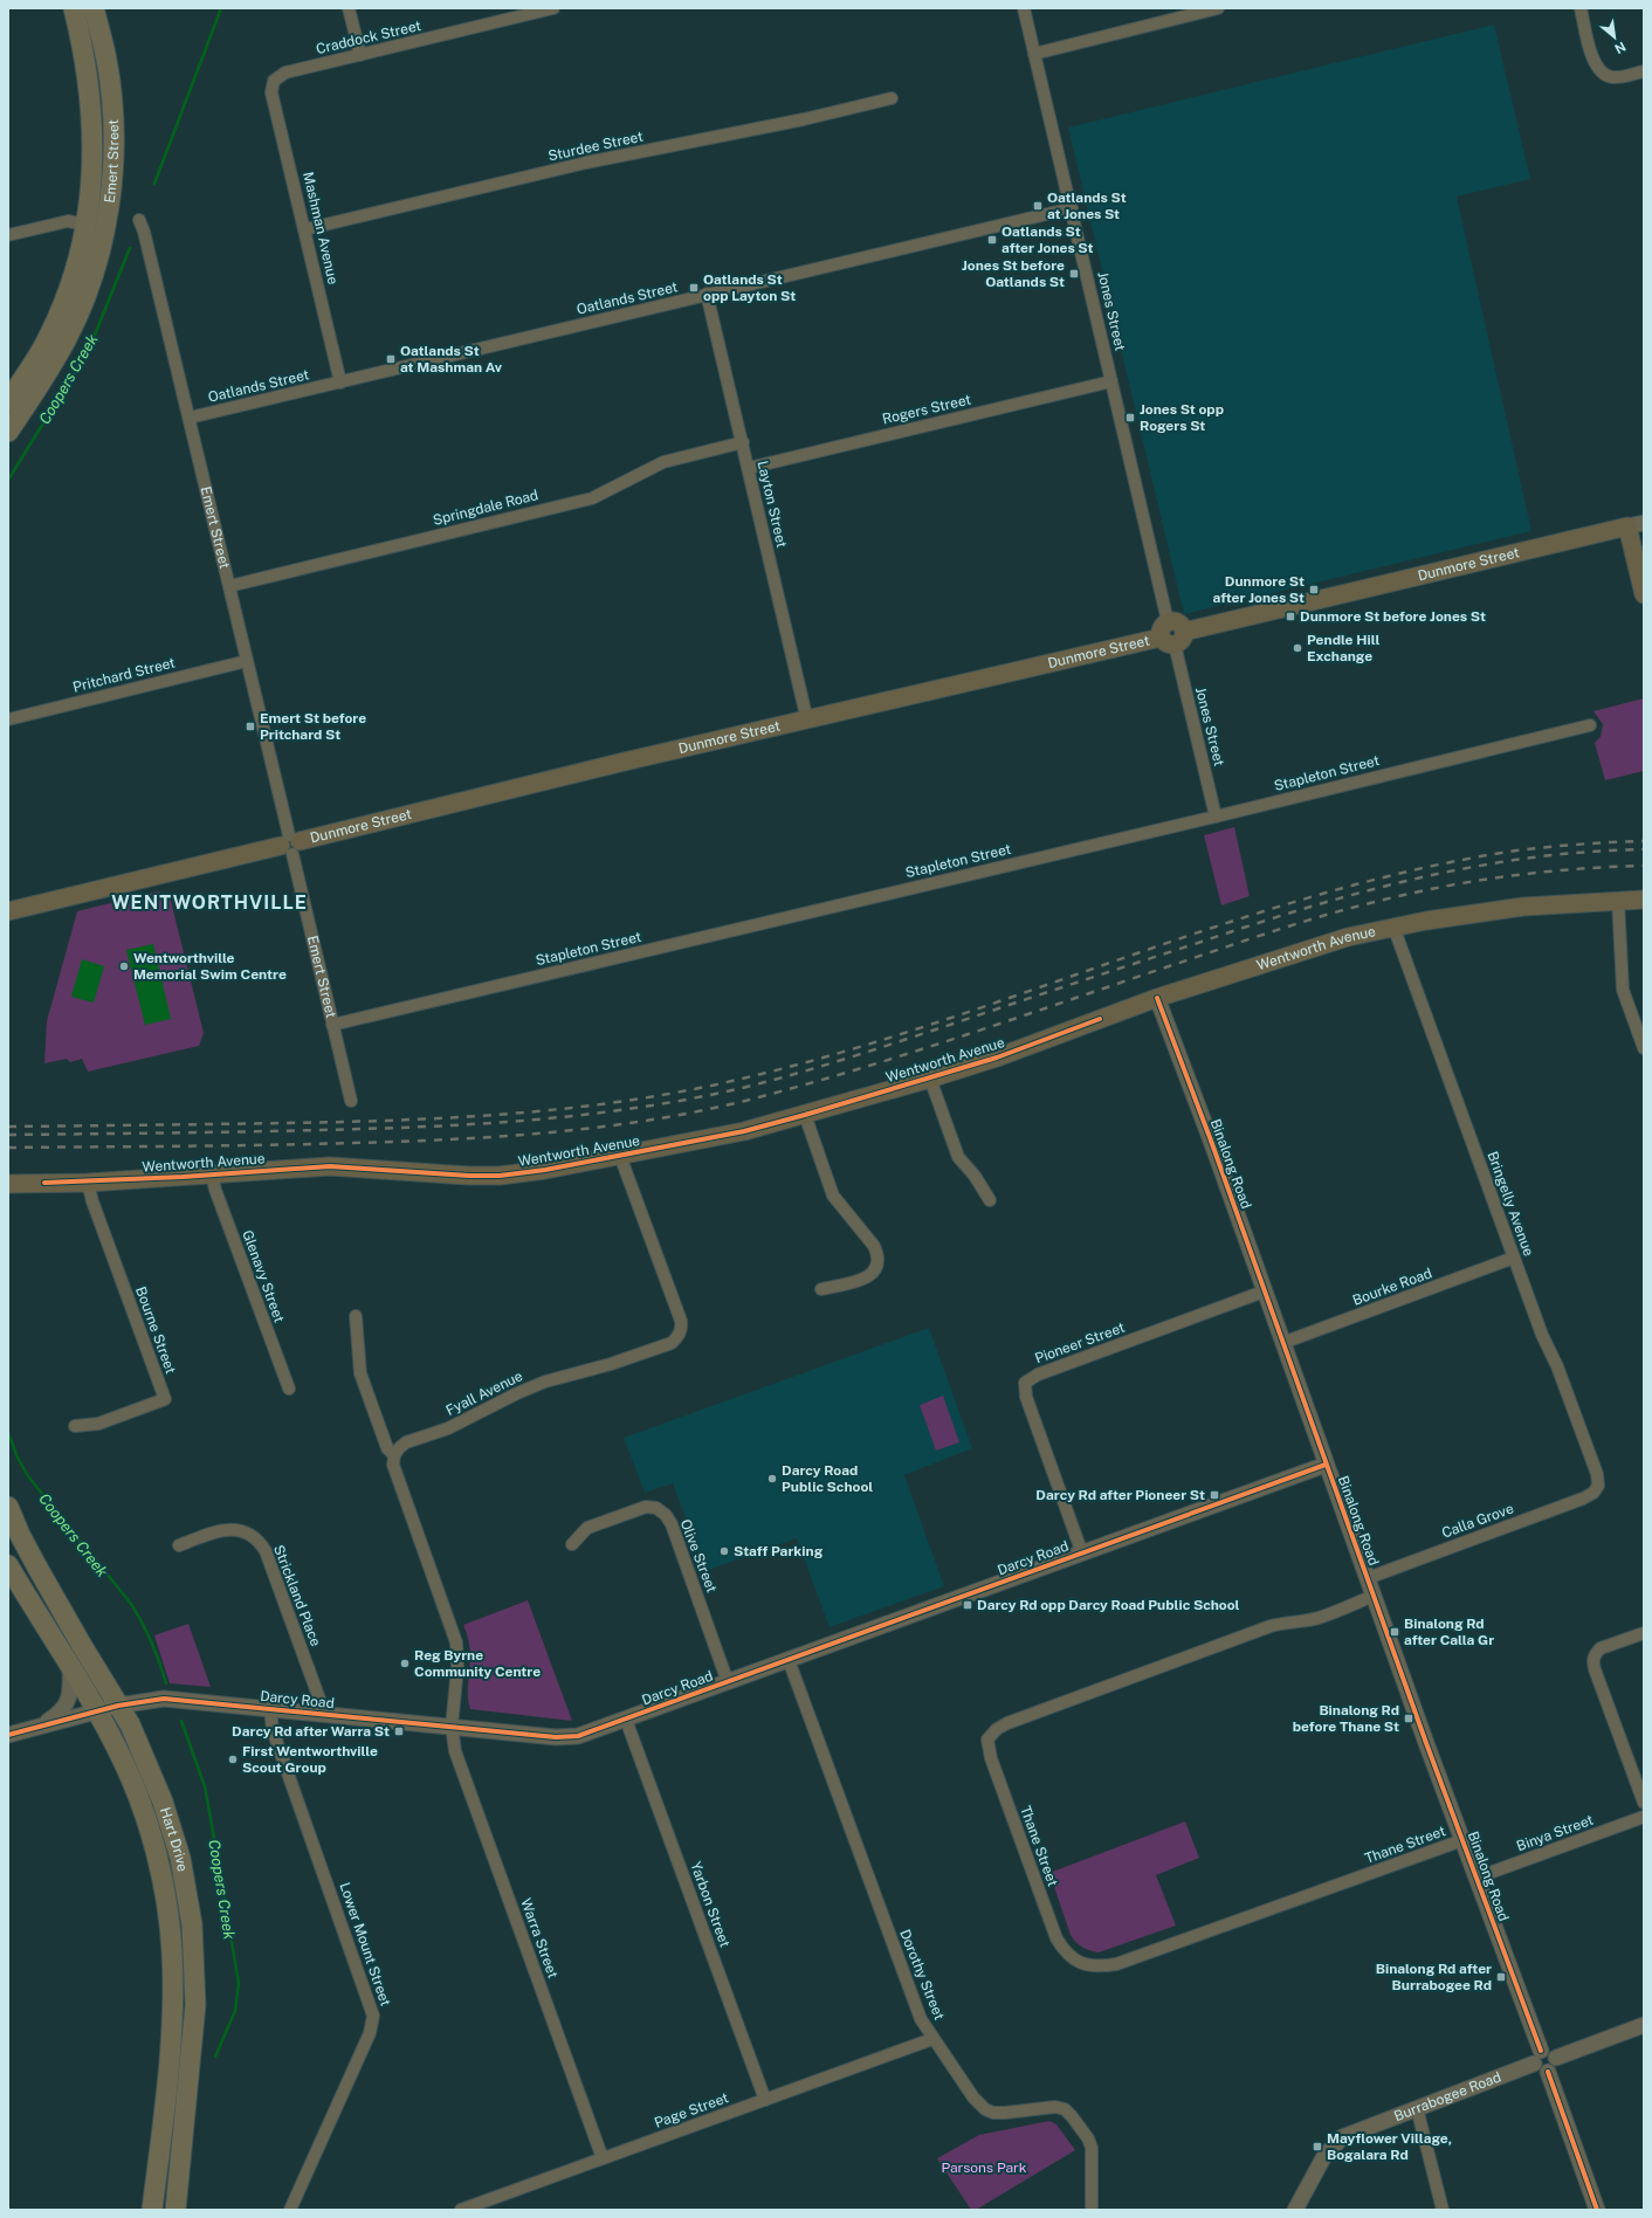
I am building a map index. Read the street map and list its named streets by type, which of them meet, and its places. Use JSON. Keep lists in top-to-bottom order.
{
  "streets": {
    "highway": ["Emert Street", "Hart Drive"],
    "main road": ["Dunmore Street", "Wentworth Avenue"],
    "street": [
      "Craddock Street",
      "Sturdee Street",
      "Mashman Avenue",
      "Oatlands Street",
      "Jones Street",
      "Rogers Street",
      "Layton Street",
      "Springdale Road",
      "Pritchard Street",
      "Stapleton Street",
      "Binalong Road",
      "Bringelly Avenue",
      "Glenavy Street",
      "Bourke Road",
      "Bourne Street",
      "Pioneer Street",
      "Fyall Avenue",
      "Calla Grove",
      "Olive Street",
      "Darcy Road",
      "Strickland Place",
      "Binya Street",
      "Thane Street",
      "Yarbon Street",
      "Warra Street",
      "Lower Mount Street",
      "Dorothy Street",
      "Burrabogee Road",
      "Page Street"
    ]
  },
  "crossings": [
    ["Craddock Street", "Mashman Avenue"],
    ["Sturdee Street", "Mashman Avenue"],
    ["Emert Street", "Oatlands Street"],
    ["Emert Street", "Springdale Road"],
    ["Emert Street", "Dunmore Street"],
    ["Emert Street", "Pritchard Street"],
    ["Emert Street", "Stapleton Street"],
    ["Mashman Avenue", "Oatlands Street"],
    ["Oatlands Street", "Jones Street"],
    ["Oatlands Street", "Layton Street"],
    ["Jones Street", "Rogers Street"],
    ["Jones Street", "Dunmore Street"],
    ["Jones Street", "Stapleton Street"],
    ["Rogers Street", "Layton Street"],
    ["Layton Street", "Springdale Road"],
    ["Layton Street", "Dunmore Street"],
    ["Wentworth Avenue", "Binalong Road"],
    ["Wentworth Avenue", "Bringelly Avenue"],
    ["Wentworth Avenue", "Glenavy Street"],
    ["Wentworth Avenue", "Bourne Street"],
    ["Wentworth Avenue", "Fyall Avenue"],
    ["Binalong Road", "Bourke Road"],
    ["Binalong Road", "Pioneer Street"],
    ["Binalong Road", "Calla Grove"],
    ["Binalong Road", "Darcy Road"],
    ["Binalong Road", "Binya Street"],
    ["Binalong Road", "Thane Street"],
    ["Binalong Road", "Burrabogee Road"],
    ["Bringelly Avenue", "Bourke Road"],
    ["Bringelly Avenue", "Calla Grove"],
    ["Pioneer Street", "Darcy Road"],
    ["Olive Street", "Darcy Road"],
    ["Darcy Road", "Strickland Place"],
    ["Darcy Road", "Hart Drive"],
    ["Darcy Road", "Yarbon Street"],
    ["Darcy Road", "Warra Street"],
    ["Darcy Road", "Lower Mount Street"],
    ["Darcy Road", "Dorothy Street"],
    ["Yarbon Street", "Page Street"],
    ["Warra Street", "Page Street"],
    ["Dorothy Street", "Page Street"]
  ],
  "districts": ["WENTWORTHVILLE"],
  "water": ["Coopers Creek"],
  "parks": ["Parsons Park"],
  "places": {
    "transit": [
      "Oatlands St at Jones St",
      "Oatlands St after Jones St",
      "Jones St before Oatlands St",
      "Oatlands St opp Layton St",
      "Oatlands St at Mashman Av",
      "Jones St opp Rogers St",
      "Dunmore St after Jones St",
      "Dunmore St before Jones St",
      "Emert St before Pritchard St",
      "Darcy Rd after Pioneer St",
      "Darcy Rd opp Darcy Road Public School",
      "Binalong Rd after Calla Gr",
      "Binalong Rd before Thane St",
      "Darcy Rd after Warra St",
      "Binalong Rd after Burrabogee Rd",
      "Mayflower Village, Bogalara Rd"
    ],
    "other": [
      "Pendle Hill Exchange",
      "Wentworthville Memorial Swim Centre",
      "Darcy Road Public School",
      "Staff Parking",
      "Reg Byrne Community Centre",
      "First Wentworthville Scout Group"
    ]
  },
  "north": "bottom right"
}
